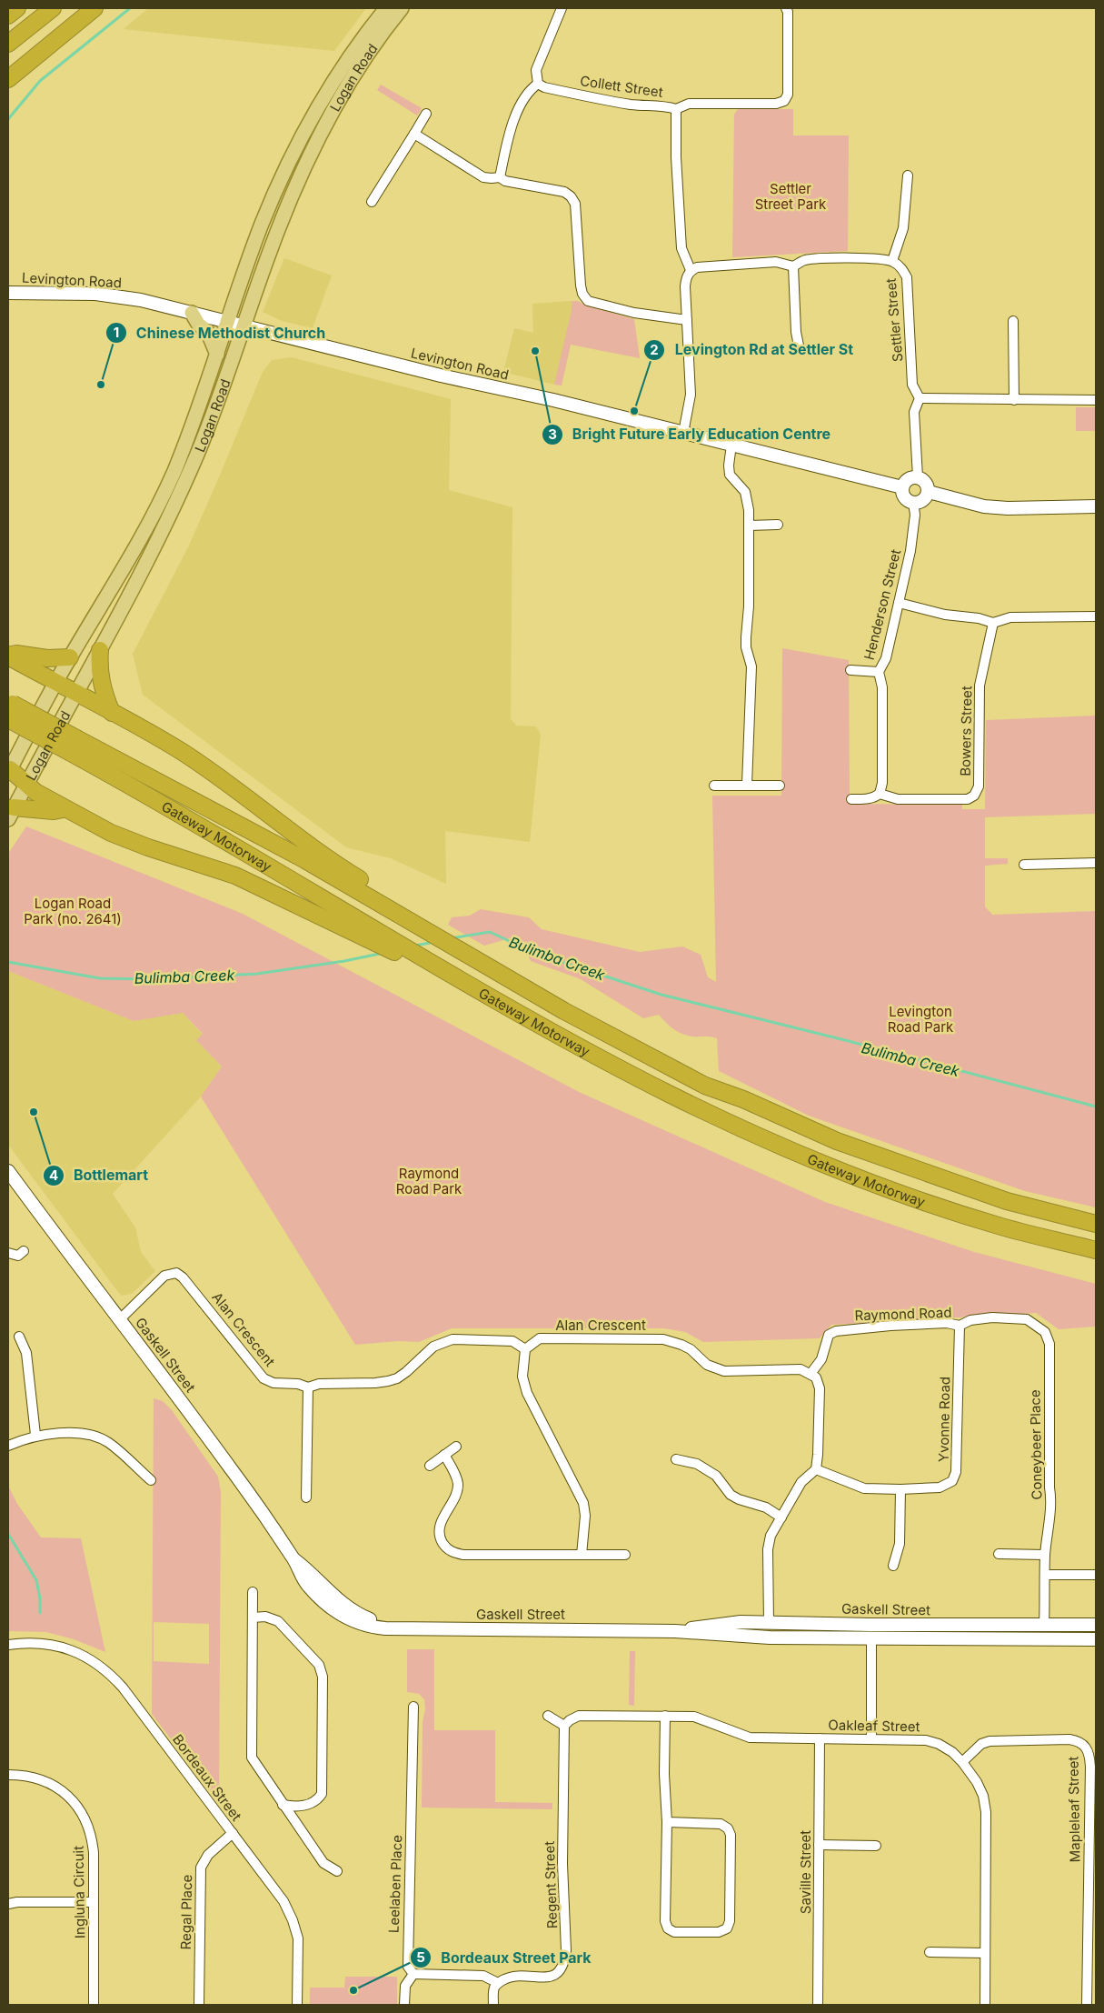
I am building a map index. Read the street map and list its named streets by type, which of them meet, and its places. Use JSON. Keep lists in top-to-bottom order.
{
  "streets": {
    "highway": ["Gateway Motorway"],
    "main road": ["Logan Road"],
    "street": [
      "Collett Street",
      "Levington Road",
      "Settler Street",
      "Henderson Street",
      "Bowers Street",
      "Raymond Road",
      "Alan Crescent",
      "Gaskell Street",
      "Yvonne Road",
      "Coneybeer Place",
      "Oakleaf Street",
      "Bordeaux Street",
      "Mapleleaf Street",
      "Saville Street",
      "Leelaben Place",
      "Regent Street",
      "Ingluna Circuit",
      "Regal Place"
    ]
  },
  "crossings": [
    ["Logan Road", "Levington Road"],
    ["Collett Street", "Settler Street"],
    ["Levington Road", "Henderson Street"],
    ["Henderson Street", "Bowers Street"],
    ["Raymond Road", "Alan Crescent"],
    ["Raymond Road", "Yvonne Road"],
    ["Raymond Road", "Coneybeer Place"],
    ["Alan Crescent", "Gaskell Street"],
    ["Gaskell Street", "Coneybeer Place"],
    ["Oakleaf Street", "Mapleleaf Street"],
    ["Oakleaf Street", "Saville Street"],
    ["Oakleaf Street", "Regent Street"],
    ["Bordeaux Street", "Regal Place"]
  ],
  "water": ["Bulimba Creek"],
  "parks": [
    "Settler Street Park",
    "Logan Road Park (no. 2641)",
    "Levington Road Park",
    "Raymond Road Park"
  ],
  "places": [
    "Bright Future Early Education Centre",
    "Chinese Methodist Church",
    "Levington Rd at Settler St",
    "Bottlemart",
    "Bordeaux Street Park"
  ]
}
